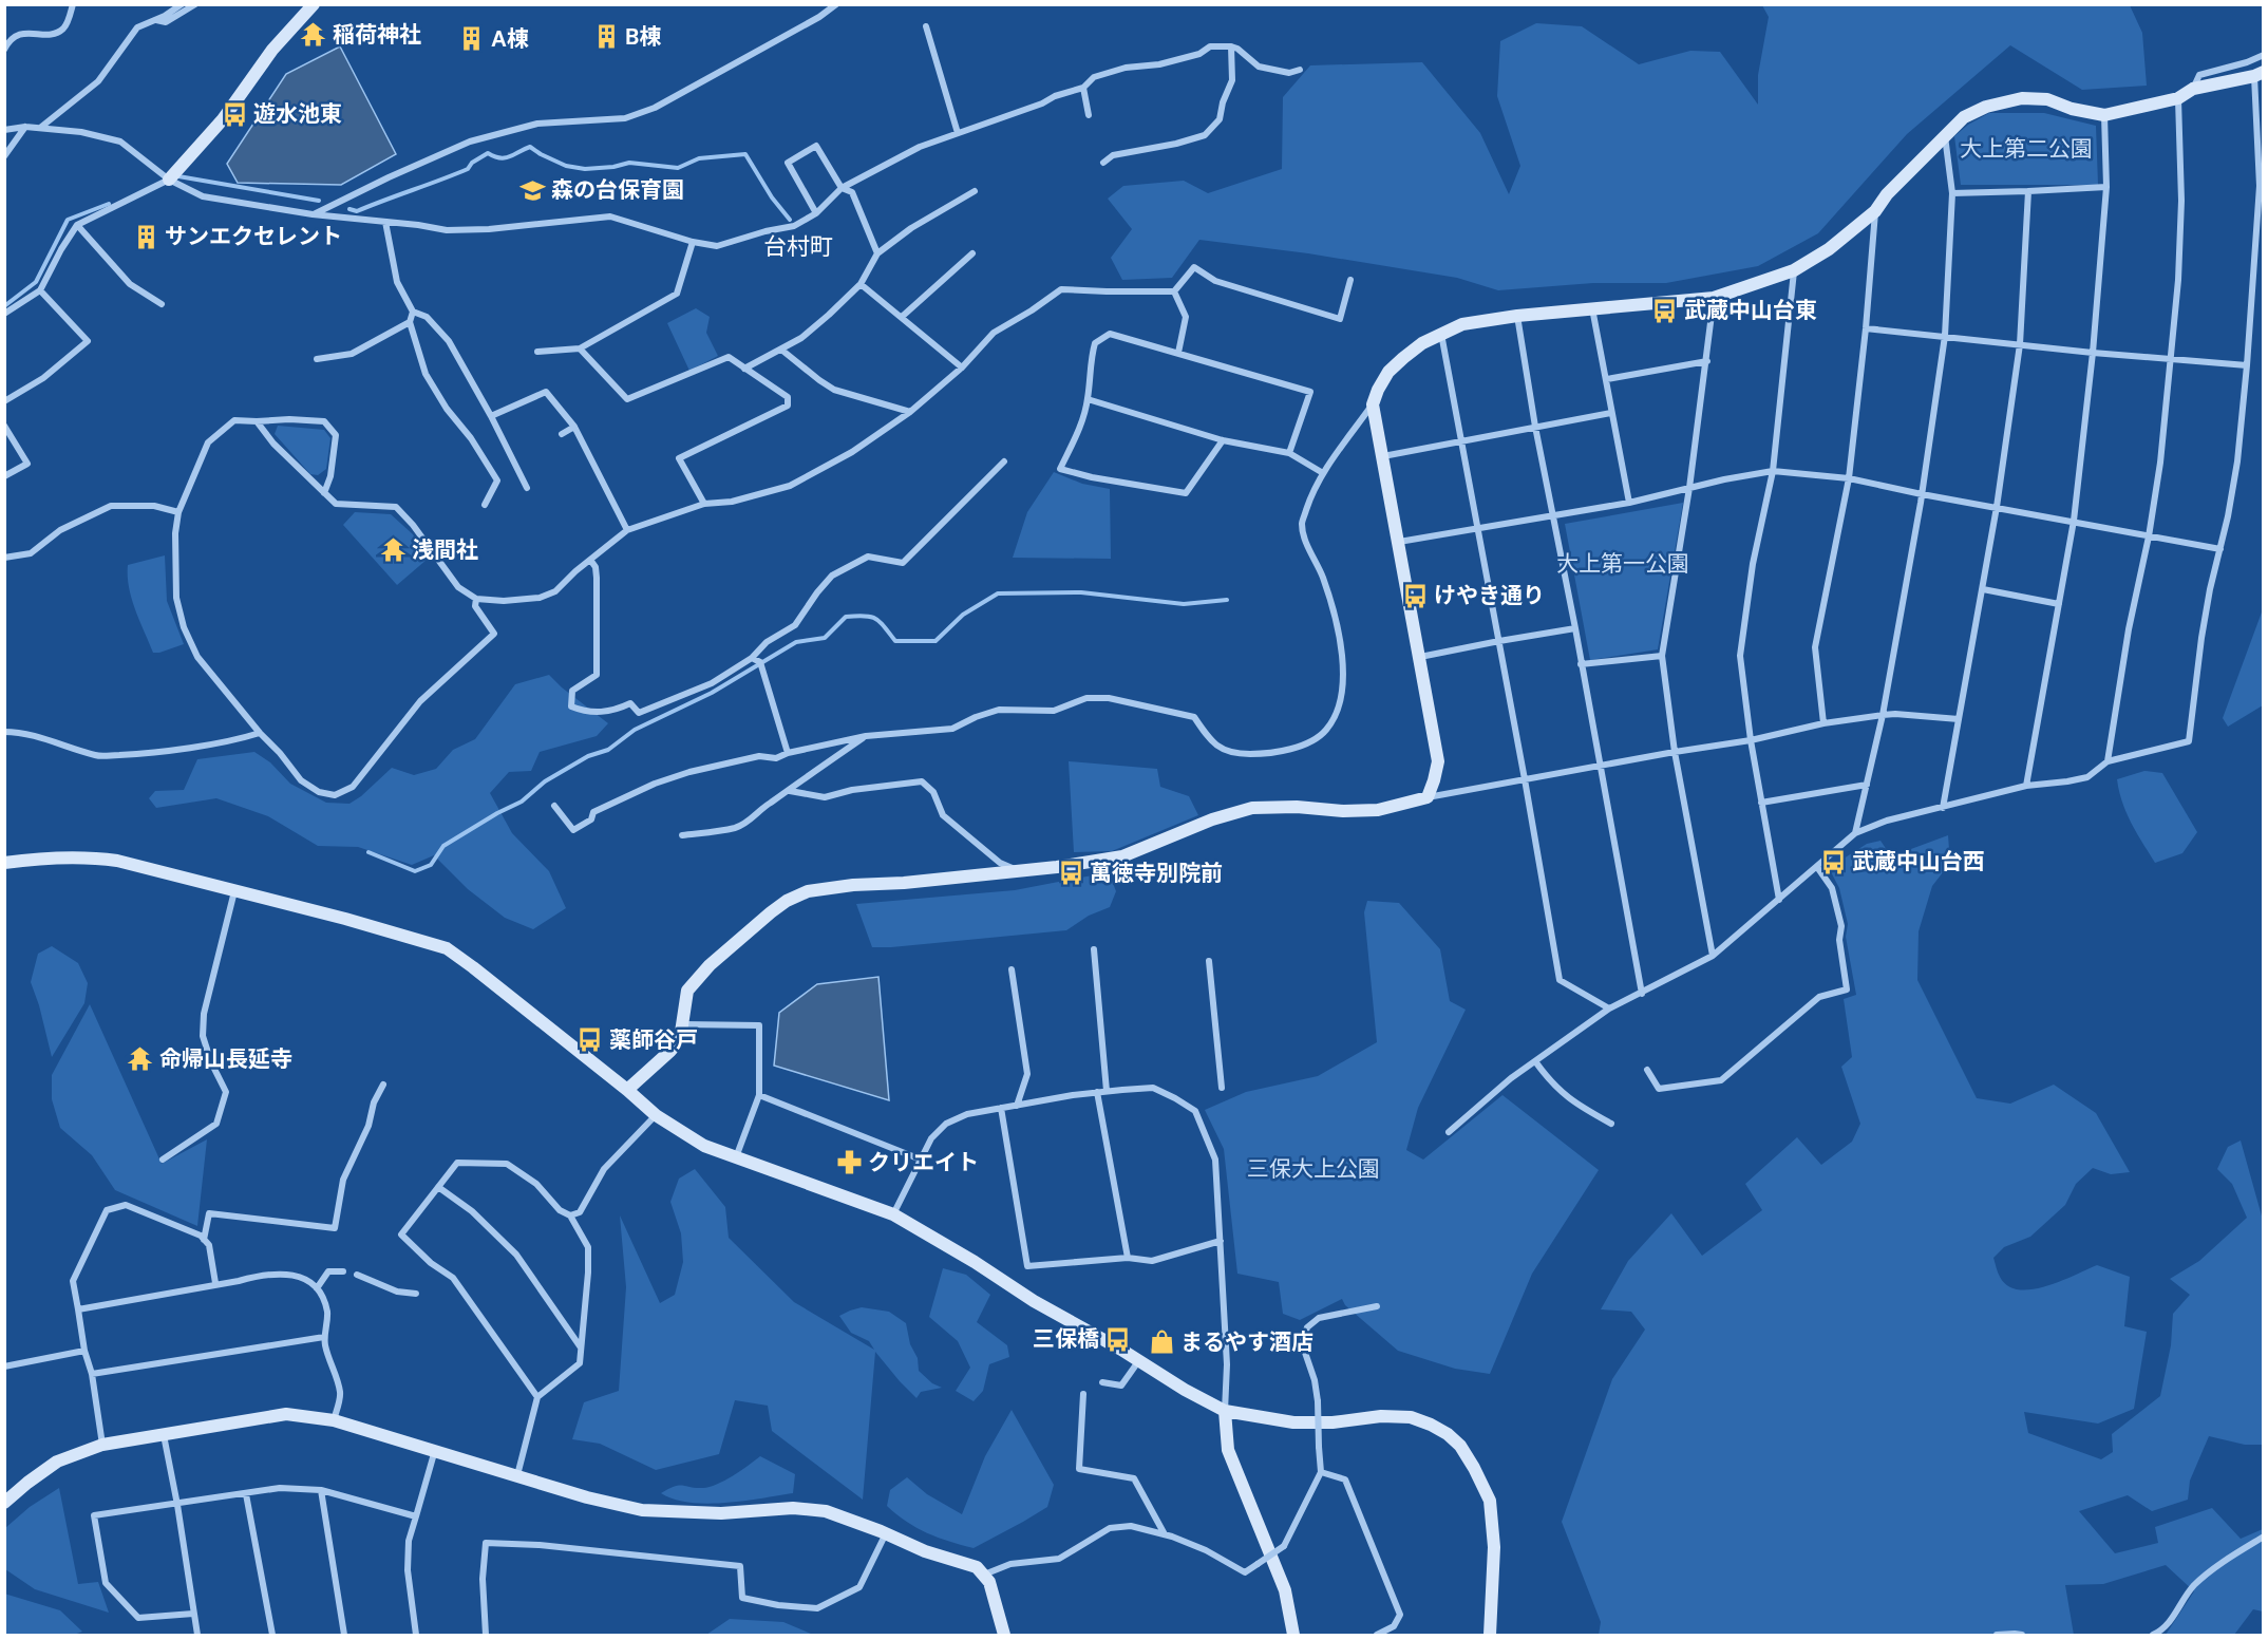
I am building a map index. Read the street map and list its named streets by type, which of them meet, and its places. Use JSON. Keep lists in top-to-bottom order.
{
  "districts": ["台村町"],
  "parks": ["大上第二公園", "大上第一公園", "三保大上公園"],
  "places": {
    "temple": ["稲荷神社", "浅間社", "命帰山長延寺"],
    "building": ["B棟", "A棟", "サンエクセレント"],
    "bus stop": [
      "遊水池東",
      "武蔵中山台東",
      "けやき通り",
      "武蔵中山台西",
      "萬徳寺別院前",
      "薬師谷戸",
      "三保橋"
    ],
    "school or university": ["森の台保育園"],
    "pharmacy": ["クリエイト"],
    "shop": ["まるやす酒店"]
  }
}
